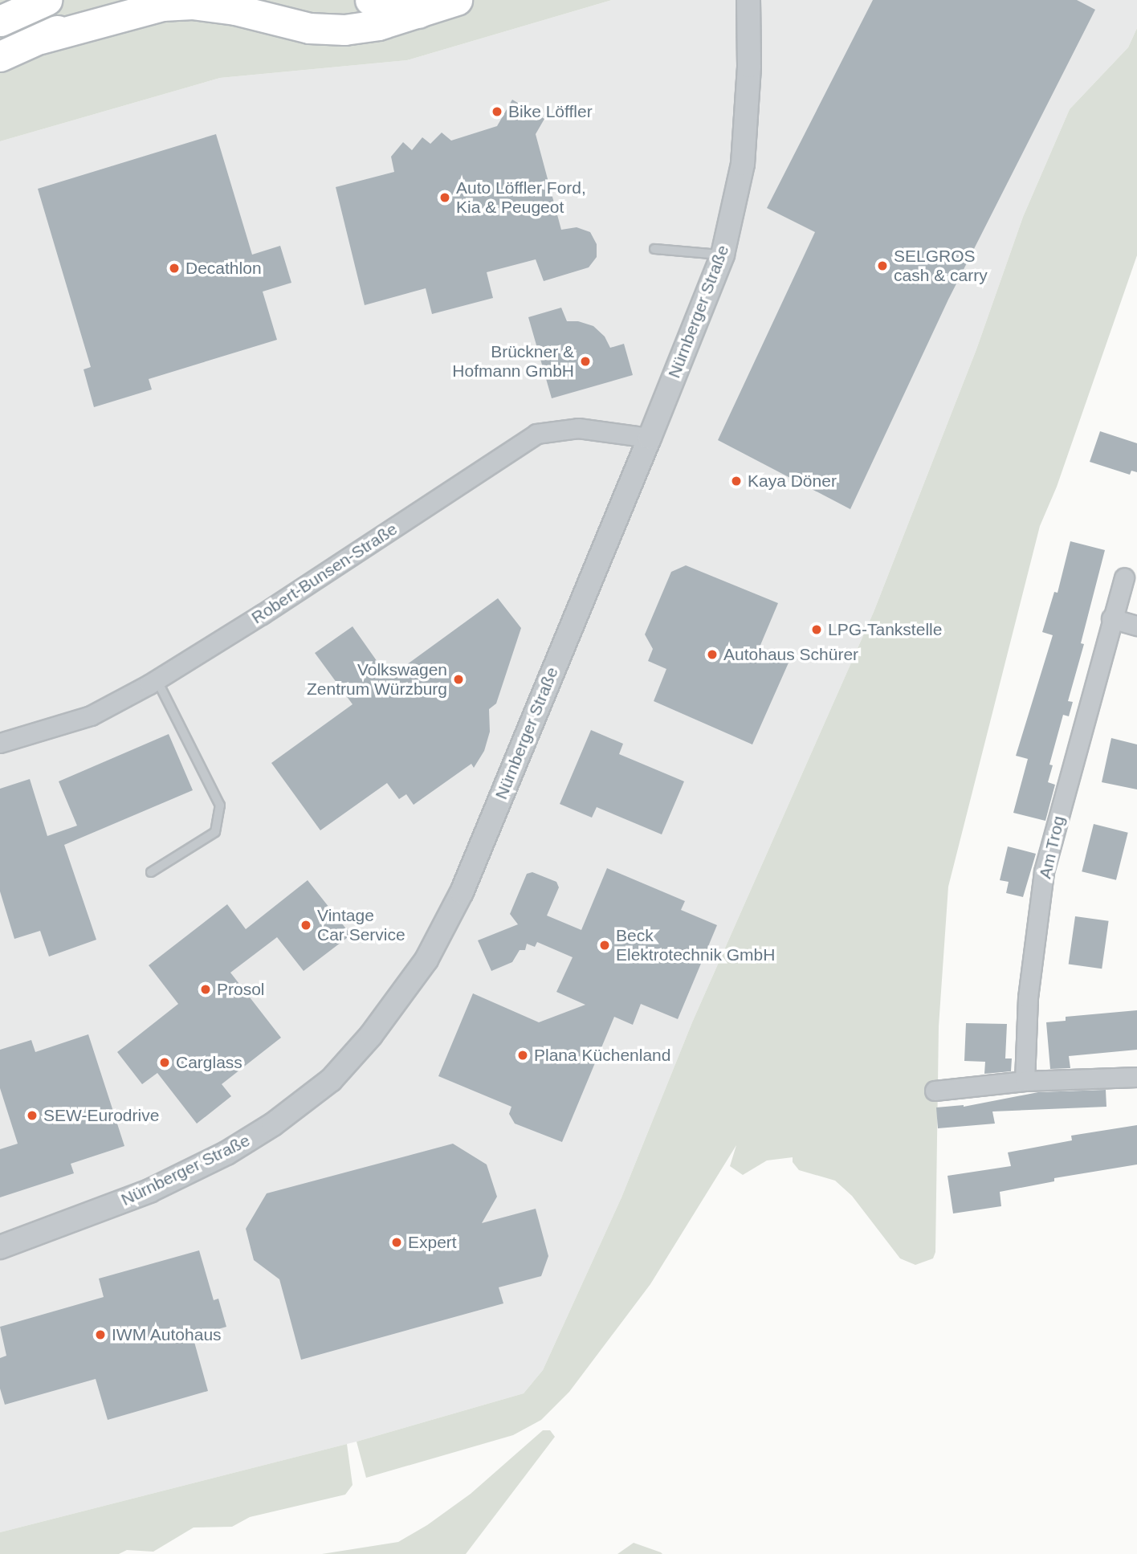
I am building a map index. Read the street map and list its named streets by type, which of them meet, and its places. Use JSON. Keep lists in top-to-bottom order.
{
  "streets": {
    "street": ["Nürnberger Straße", "Robert-Bunsen-Straße", "Am Trog"]
  },
  "crossings": [
    ["Nürnberger Straße", "Robert-Bunsen-Straße"]
  ],
  "places": [
    "Bike Löffler",
    "Auto Löffler Ford, Kia & Peugeot",
    "SELGROS cash & carry",
    "Decathlon",
    "Brückner & Hofmann GmbH",
    "Kaya Döner",
    "LPG-Tankstelle",
    "Autohaus Schürer",
    "Volkswagen Zentrum Würzburg",
    "Vintage Car Service",
    "Beck Elektrotechnik GmbH",
    "Prosol",
    "Plana Küchenland",
    "Carglass",
    "SEW-Eurodrive",
    "Expert",
    "IWM Autohaus"
  ]
}
